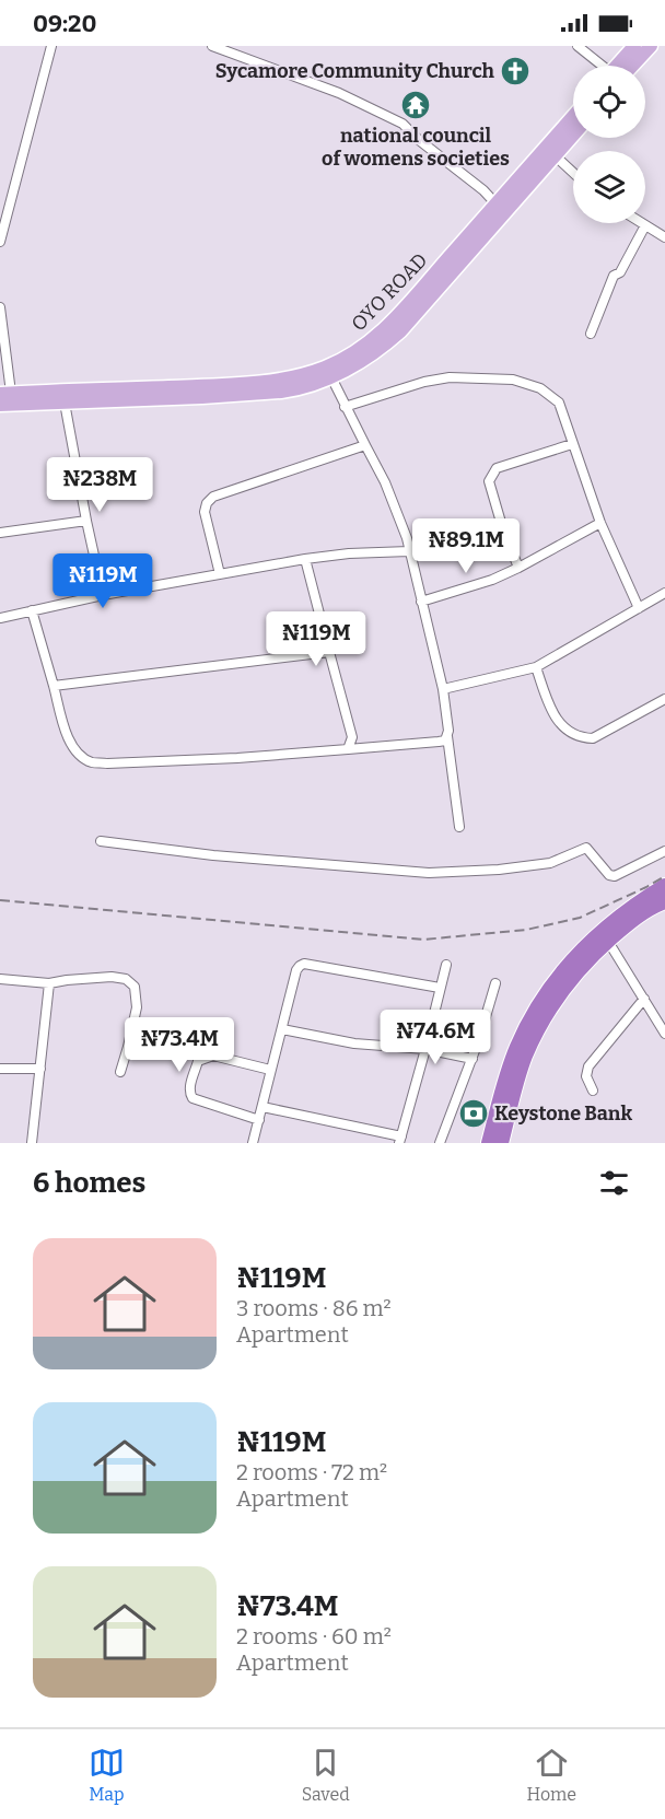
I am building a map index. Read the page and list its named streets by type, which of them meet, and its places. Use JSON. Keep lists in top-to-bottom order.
{
  "streets": {
    "main road": ["OYO ROAD"]
  },
  "places": {
    "church": ["Sycamore Community Church"],
    "temple": ["national council of womens societies"],
    "bank": ["Keystone Bank"]
  },
  "page": {
    "status": "09:20",
    "price": [
      "₦238M",
      "₦89.1M",
      "₦119M",
      "₦119M",
      "₦74.6M",
      "₦73.4M"
    ],
    "heading": "6 homes",
    "list": [
      {
        "name": "₦119M",
        "note": "3 rooms · 86 m² · Apartment"
      },
      {
        "name": "₦119M",
        "note": "2 rooms · 72 m² · Apartment"
      },
      {
        "name": "₦73.4M",
        "note": "2 rooms · 60 m² · Apartment"
      }
    ],
    "tabs": ["Map", "Saved", "Home"]
  }
}
